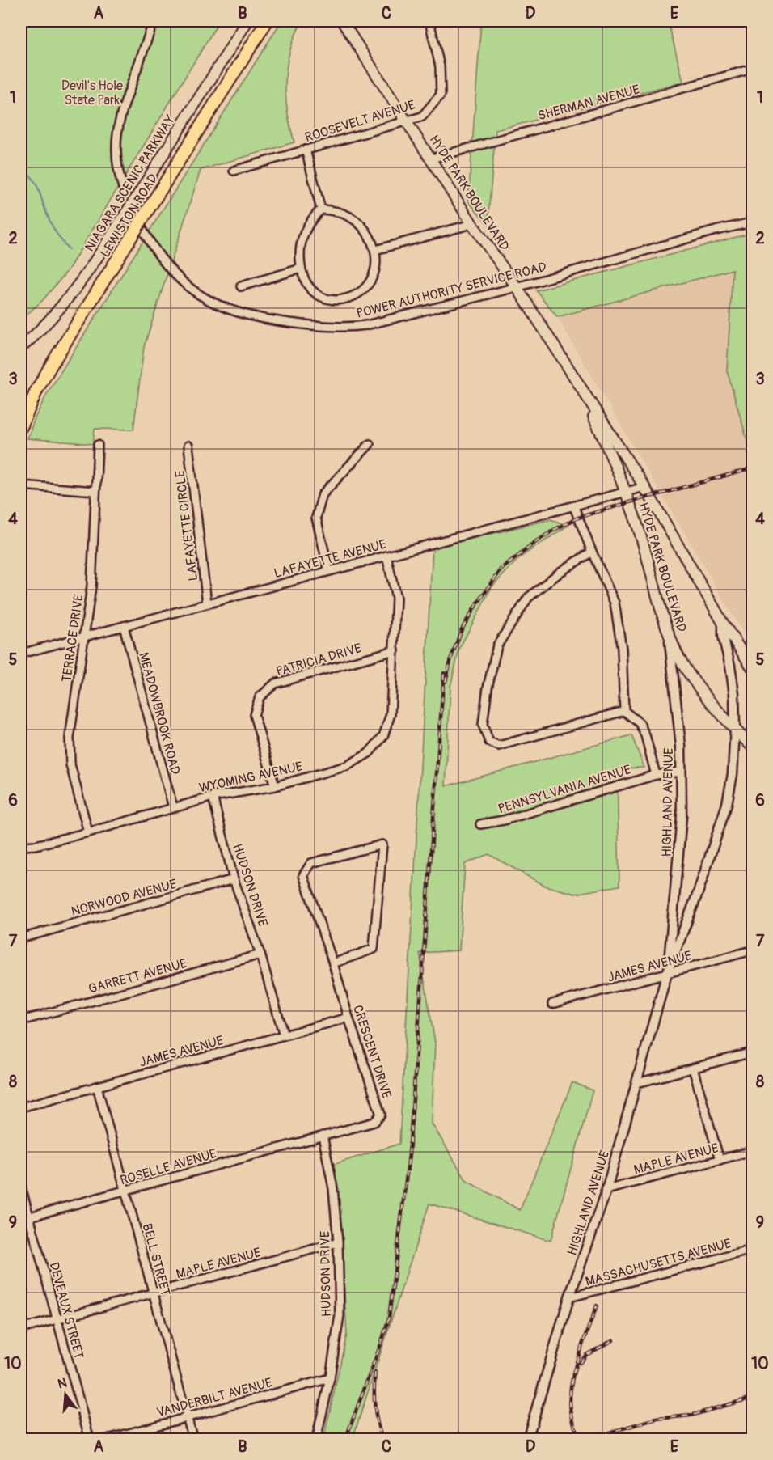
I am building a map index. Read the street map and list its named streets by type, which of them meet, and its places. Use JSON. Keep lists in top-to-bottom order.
{
  "streets": {
    "main road": ["NIAGARA SCENIC PARKWAY", "HYDE PARK BOULEVARD", "LEWISTON ROAD"],
    "street": [
      "SHERMAN AVENUE",
      "ROOSEVELT AVENUE",
      "POWER AUTHORITY SERVICE ROAD",
      "LAFAYETTE CIRCLE",
      "LAFAYETTE AVENUE",
      "TERRACE DRIVE",
      "PATRICIA DRIVE",
      "MEADOWBROOK ROAD",
      "WYOMING AVENUE",
      "PENNSYLVANIA AVENUE",
      "HIGHLAND AVENUE",
      "HUDSON DRIVE",
      "NORWOOD AVENUE",
      "JAMES AVENUE",
      "GARRETT AVENUE",
      "CRESCENT DRIVE",
      "MAPLE AVENUE",
      "ROSELLE AVENUE",
      "BELL STREET",
      "MASSACHUSETTS AVENUE",
      "DEVEAUX STREET",
      "VANDERBILT AVENUE"
    ]
  },
  "crossings": [
    ["SHERMAN AVENUE", "HYDE PARK BOULEVARD"],
    ["ROOSEVELT AVENUE", "HYDE PARK BOULEVARD"],
    ["HYDE PARK BOULEVARD", "POWER AUTHORITY SERVICE ROAD"],
    ["HYDE PARK BOULEVARD", "LAFAYETTE AVENUE"],
    ["HYDE PARK BOULEVARD", "HIGHLAND AVENUE"],
    ["LAFAYETTE CIRCLE", "LAFAYETTE AVENUE"],
    ["LAFAYETTE AVENUE", "TERRACE DRIVE"],
    ["LAFAYETTE AVENUE", "MEADOWBROOK ROAD"],
    ["LAFAYETTE AVENUE", "WYOMING AVENUE"],
    ["TERRACE DRIVE", "WYOMING AVENUE"],
    ["PATRICIA DRIVE", "WYOMING AVENUE"],
    ["MEADOWBROOK ROAD", "WYOMING AVENUE"],
    ["WYOMING AVENUE", "HUDSON DRIVE"],
    ["PENNSYLVANIA AVENUE", "HIGHLAND AVENUE"],
    ["HIGHLAND AVENUE", "JAMES AVENUE"],
    ["HIGHLAND AVENUE", "MAPLE AVENUE"],
    ["HIGHLAND AVENUE", "MASSACHUSETTS AVENUE"],
    ["HUDSON DRIVE", "NORWOOD AVENUE"],
    ["HUDSON DRIVE", "JAMES AVENUE"],
    ["HUDSON DRIVE", "GARRETT AVENUE"],
    ["HUDSON DRIVE", "CRESCENT DRIVE"],
    ["HUDSON DRIVE", "MAPLE AVENUE"],
    ["HUDSON DRIVE", "ROSELLE AVENUE"],
    ["HUDSON DRIVE", "VANDERBILT AVENUE"],
    ["JAMES AVENUE", "CRESCENT DRIVE"],
    ["JAMES AVENUE", "BELL STREET"],
    ["CRESCENT DRIVE", "ROSELLE AVENUE"],
    ["MAPLE AVENUE", "BELL STREET"],
    ["MAPLE AVENUE", "DEVEAUX STREET"],
    ["ROSELLE AVENUE", "BELL STREET"],
    ["ROSELLE AVENUE", "DEVEAUX STREET"],
    ["BELL STREET", "VANDERBILT AVENUE"]
  ],
  "parks": ["Devil's Hole State Park"],
  "north": "top",
  "grid": {
    "columns": [
      "A",
      "B",
      "C",
      "D",
      "E"
    ],
    "rows": [
      "1",
      "2",
      "3",
      "4",
      "5",
      "6",
      "7",
      "8",
      "9",
      "10"
    ]
  }
}
